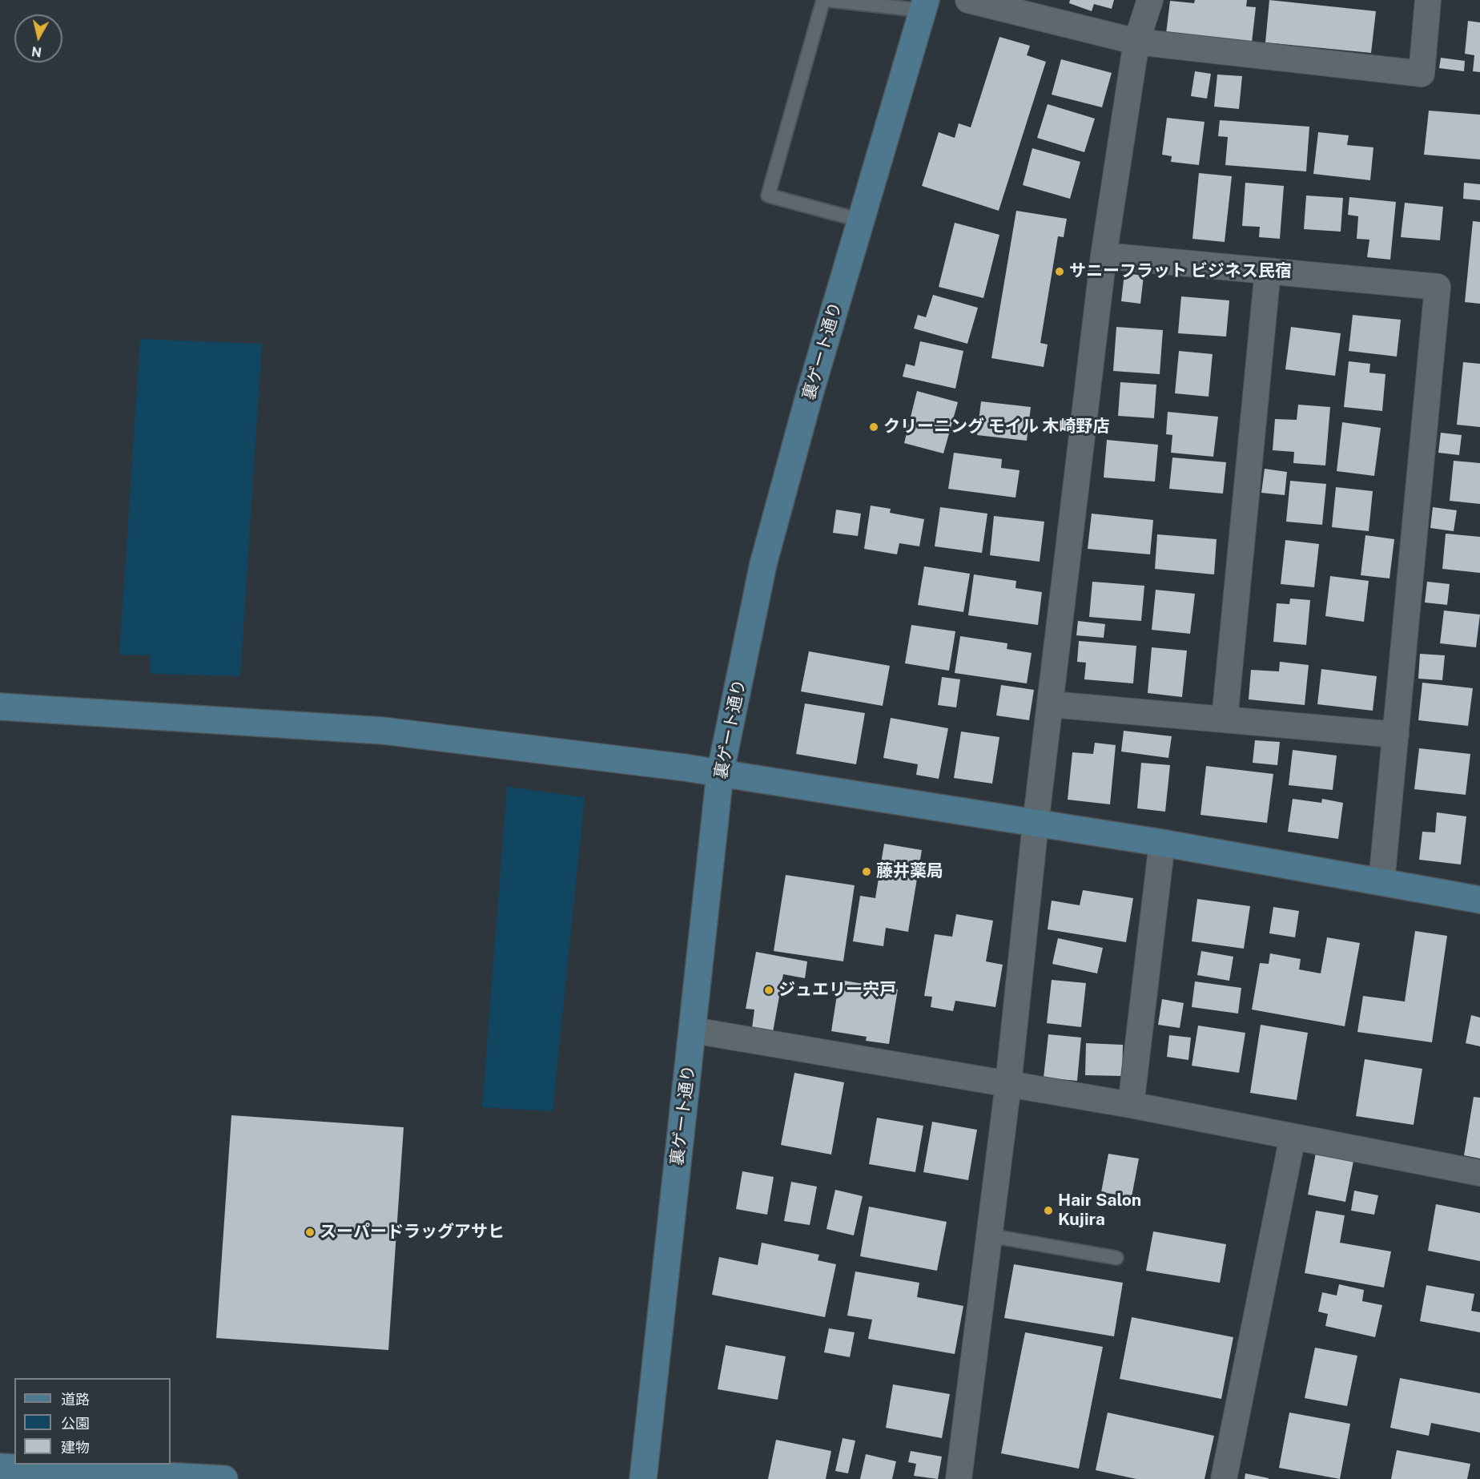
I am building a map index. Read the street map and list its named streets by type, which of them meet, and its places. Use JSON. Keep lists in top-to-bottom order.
{
  "streets": {
    "street": ["裏ゲート通り"]
  },
  "places": [
    "サニーフラット ビジネス民宿",
    "クリーニング モイル 木崎野店",
    "藤井薬局",
    "ジュエリー宍戸",
    "Hair Salon Kujira",
    "スーパードラッグアサヒ"
  ],
  "legend": ["道路", "公園", "建物"],
  "north": "bottom"
}
